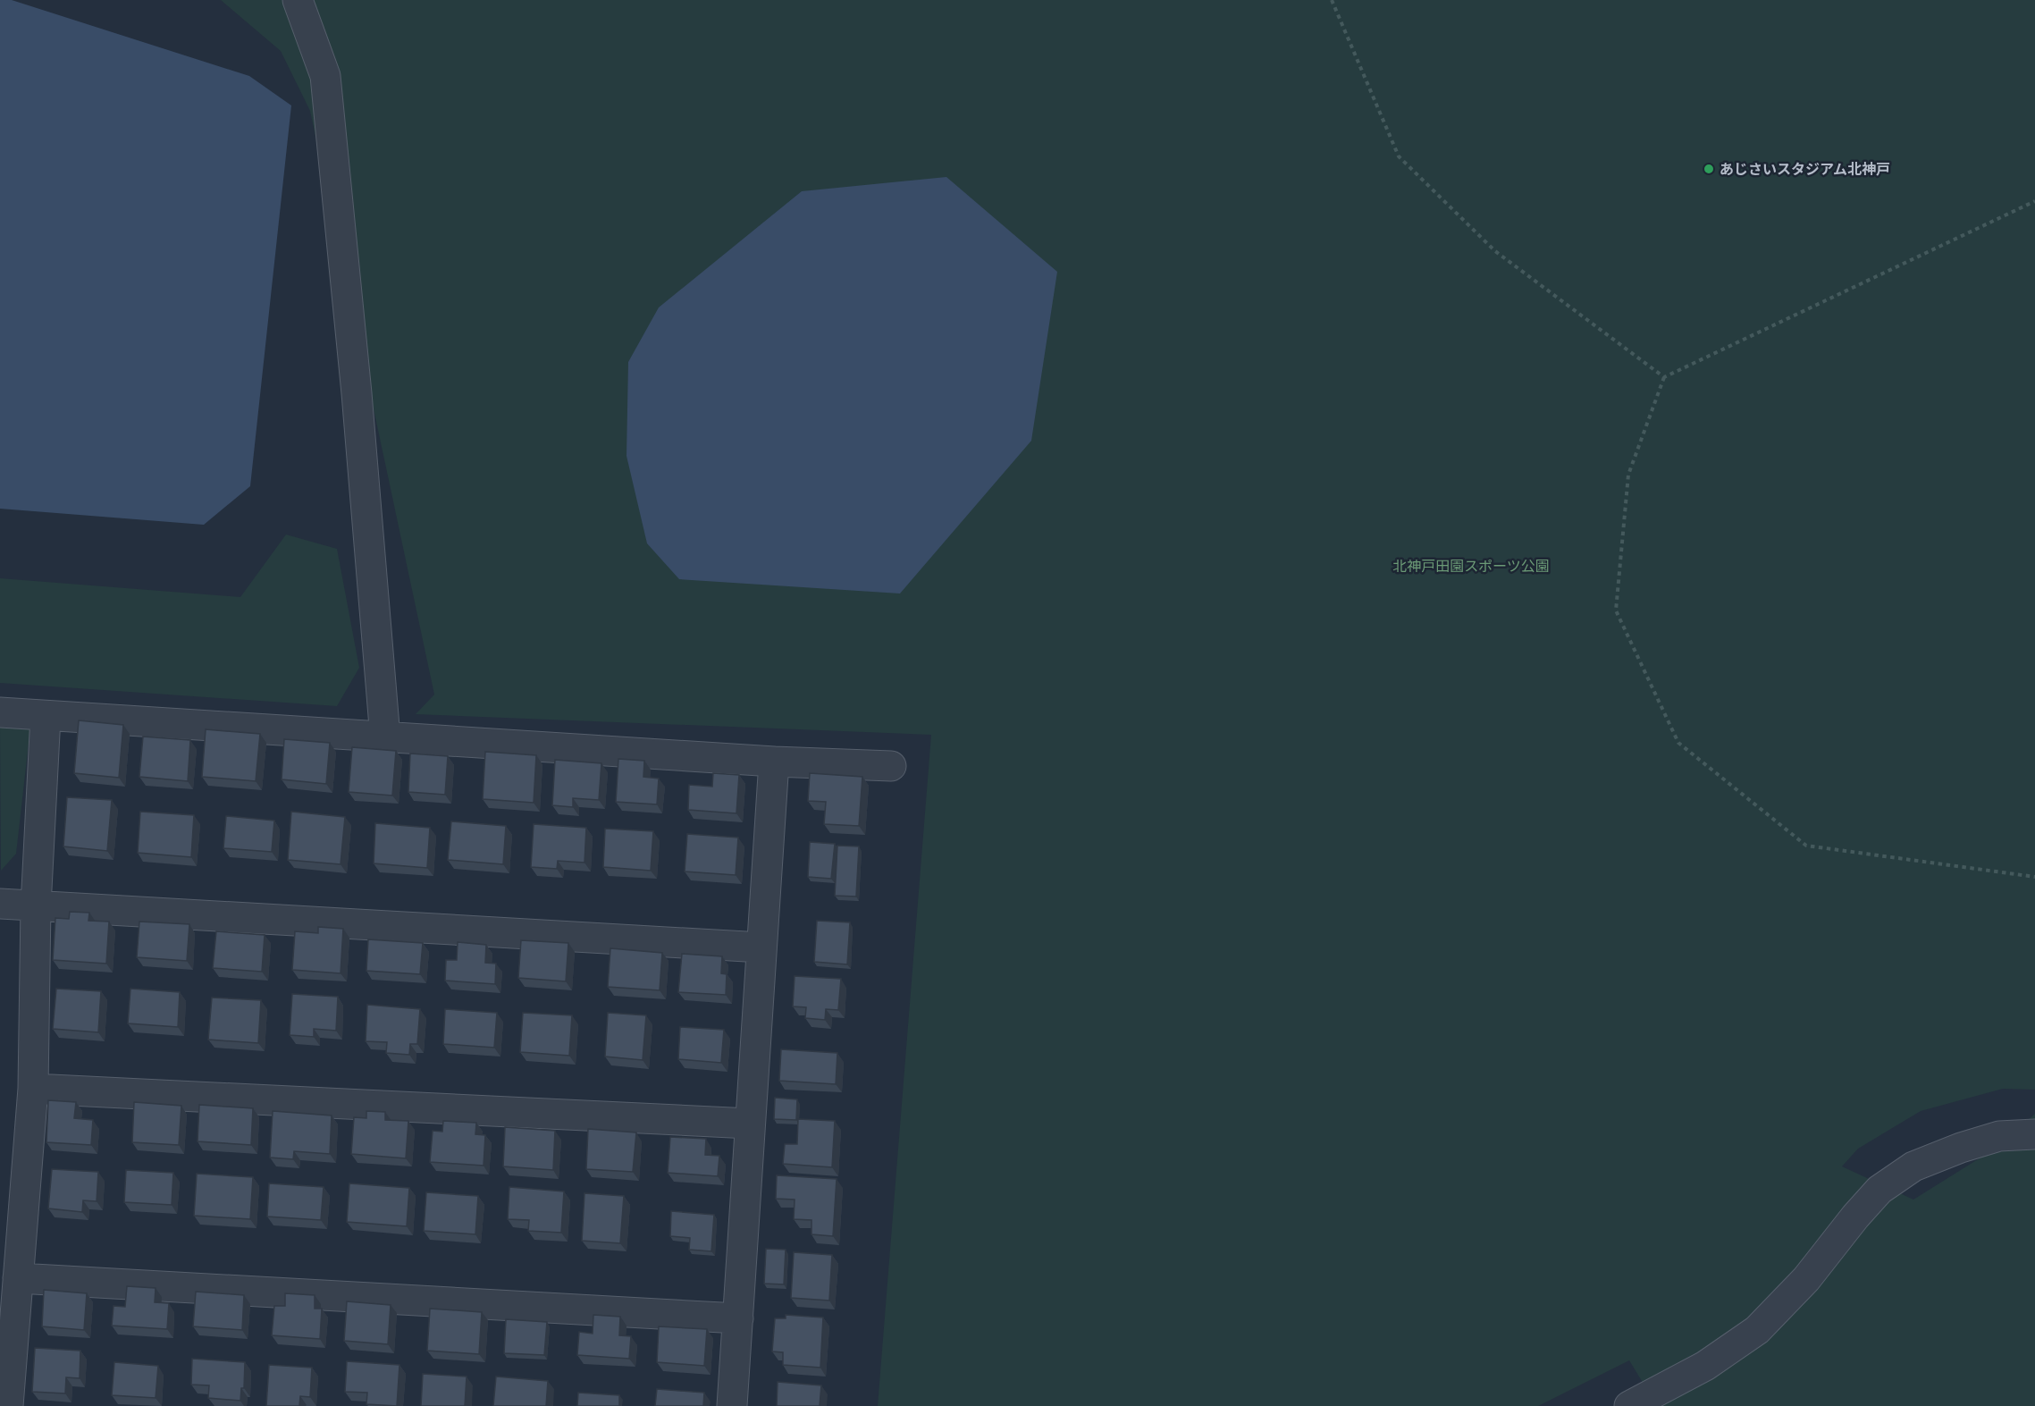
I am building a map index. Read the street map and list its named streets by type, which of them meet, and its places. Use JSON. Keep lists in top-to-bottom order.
{
  "parks": ["北神戸田園スポーツ公園"],
  "places": ["あじさいスタジアム北神戸"]
}
